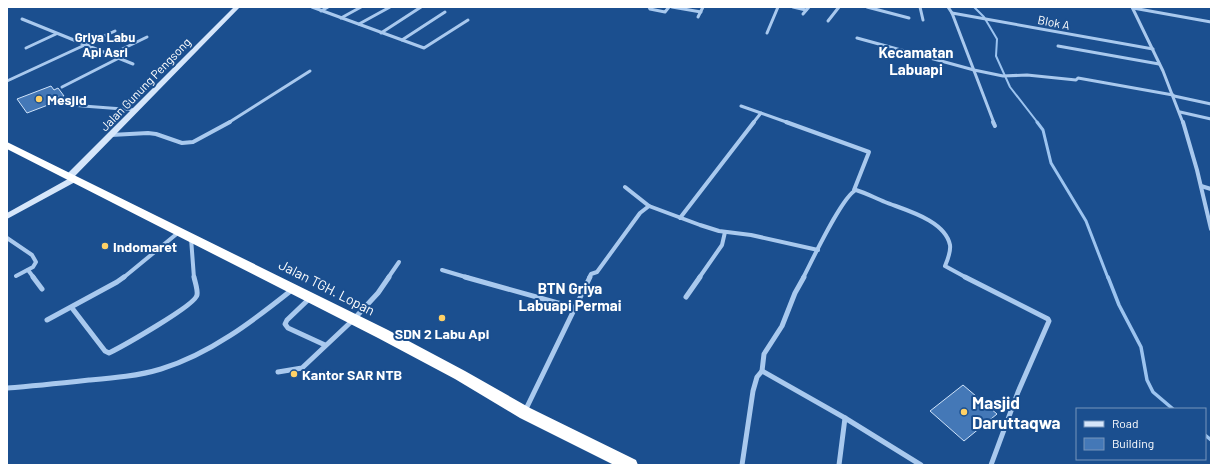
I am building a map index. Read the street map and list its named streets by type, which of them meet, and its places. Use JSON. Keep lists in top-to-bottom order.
{
  "streets": {
    "highway": ["Jalan TGH. Lopan"],
    "street": ["Blok A", "Jalan Gunung Pengsong"]
  },
  "crossings": [
    ["Jalan Gunung Pengsong", "Jalan TGH. Lopan"]
  ],
  "districts": ["Griya Labu Api Asri", "Kecamatan Labuapi", "BTN Griya Labuapi Permai"],
  "places": [
    "Mesjid",
    "Indomaret",
    "SDN 2 Labu Api",
    "Kantor SAR NTB",
    "Masjid Daruttaqwa"
  ],
  "legend": ["Road", "Building"]
}
